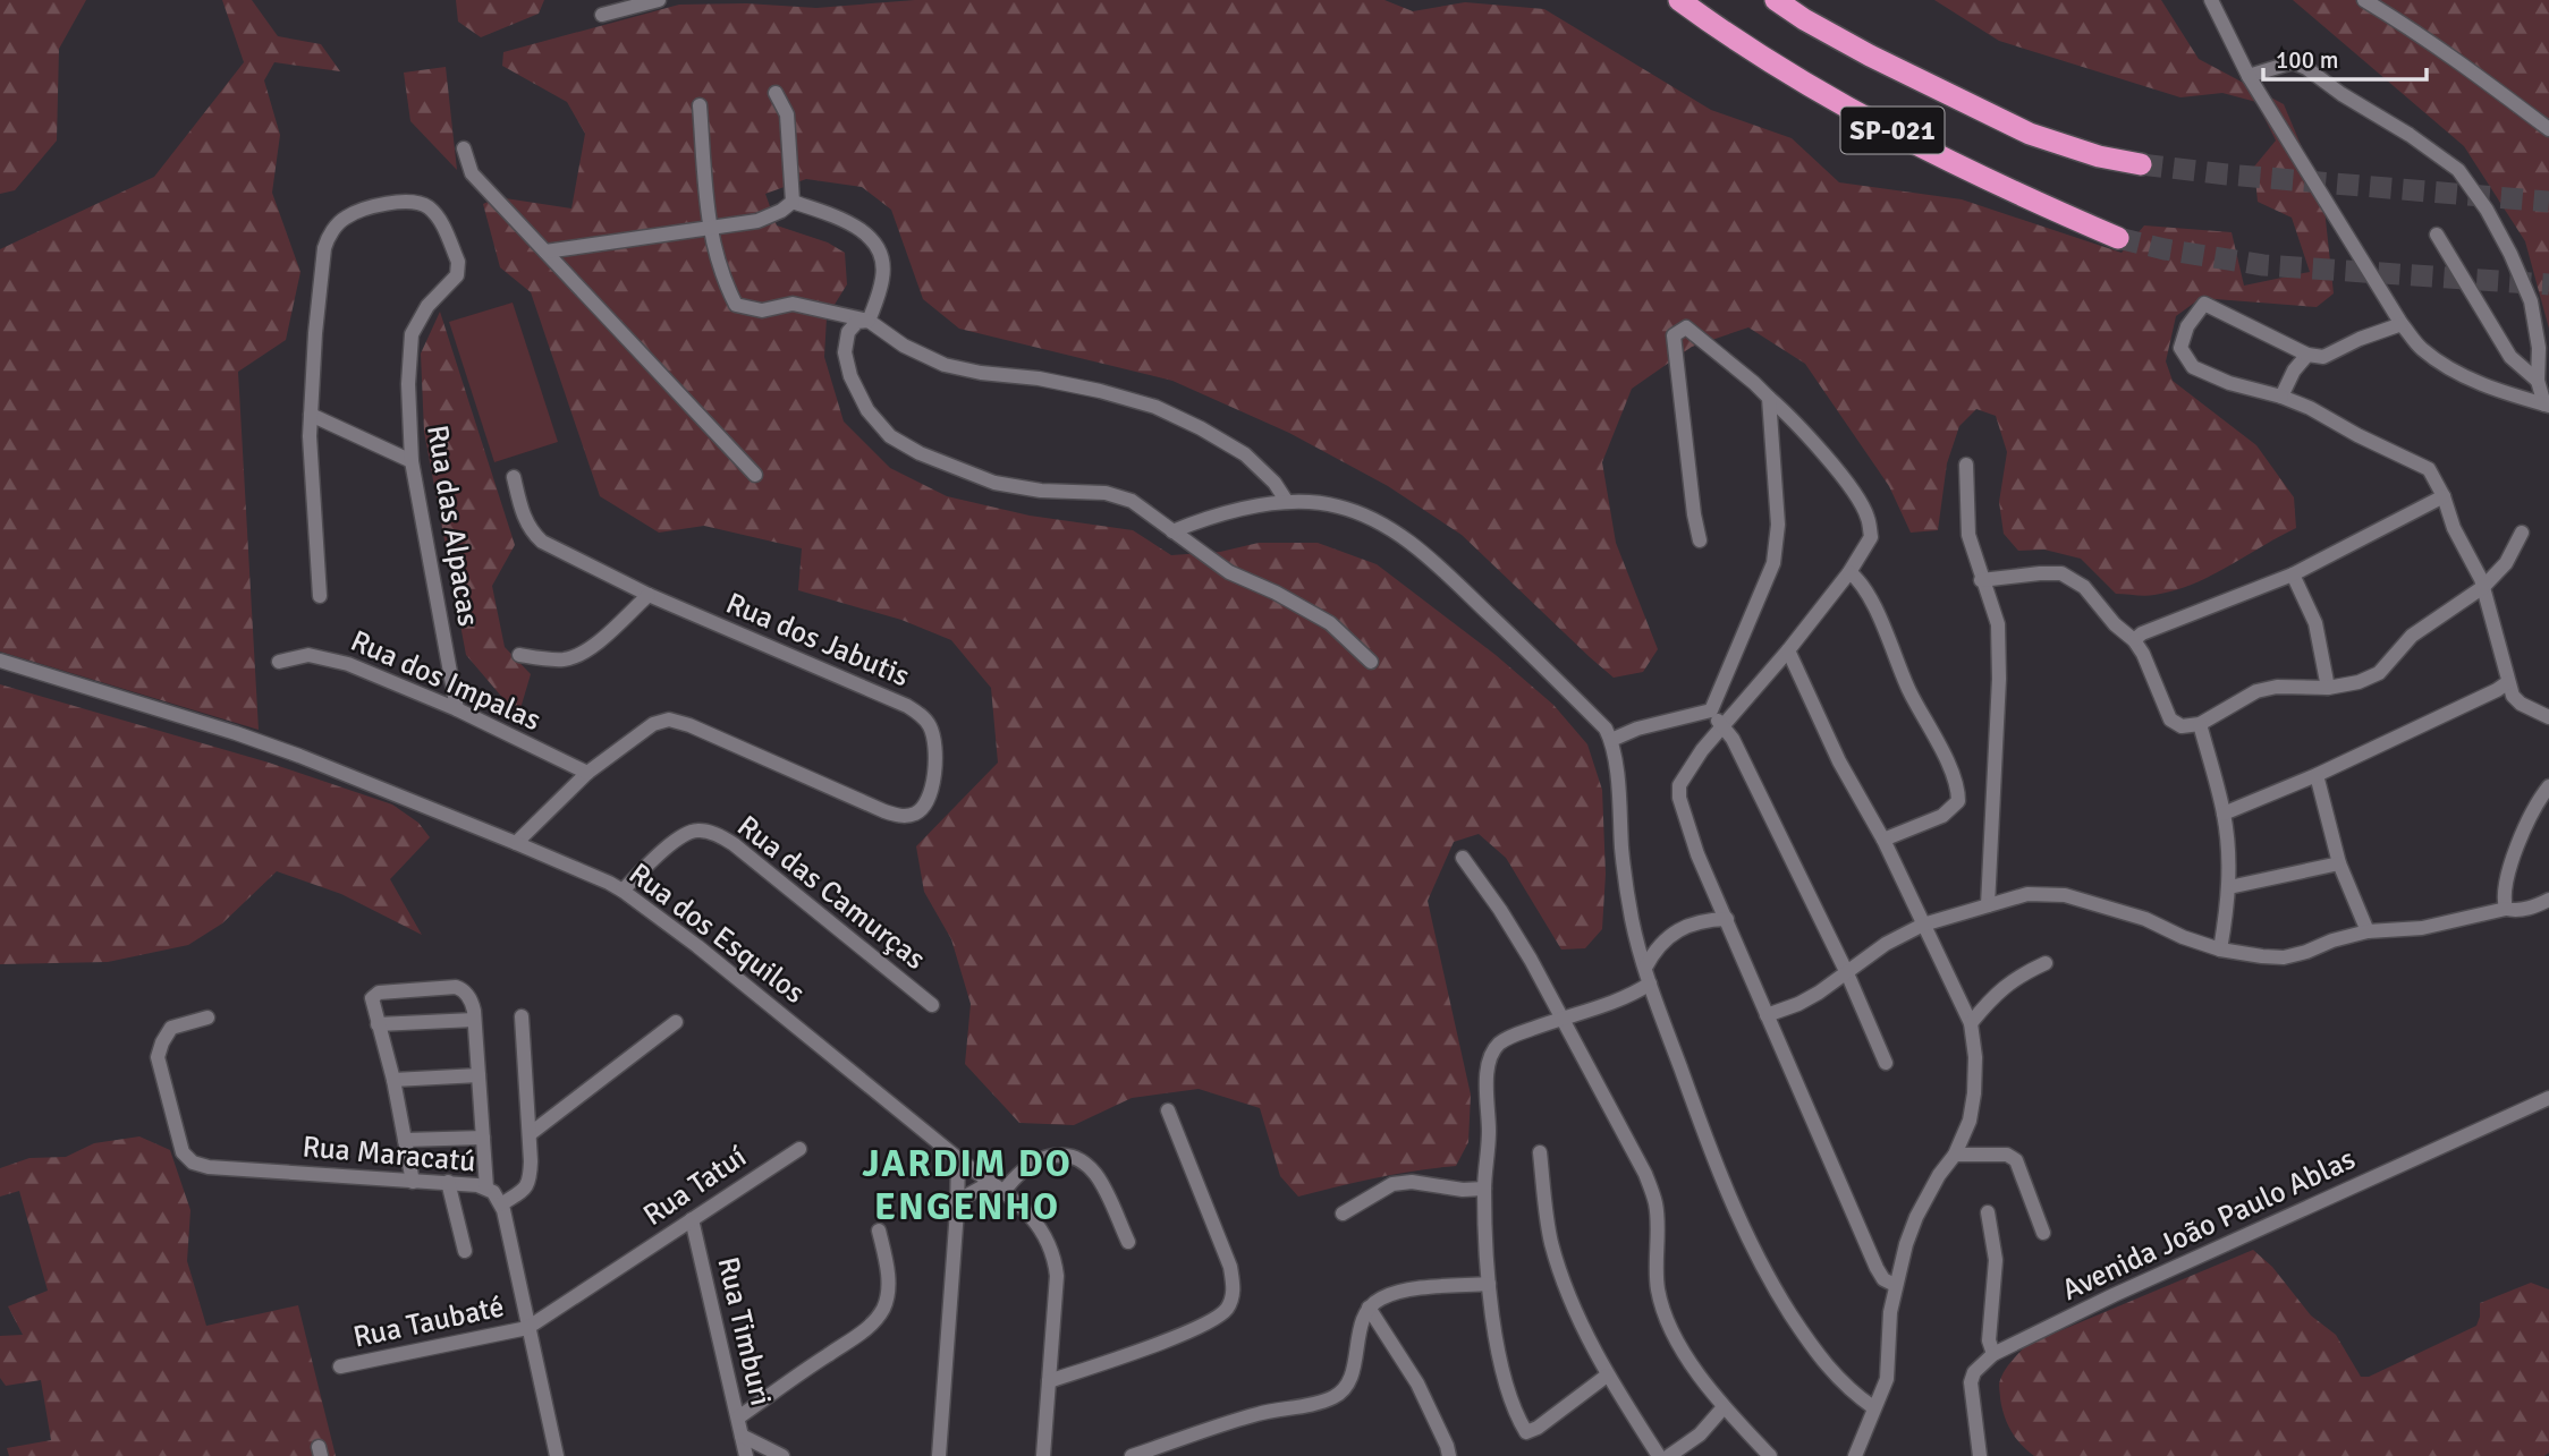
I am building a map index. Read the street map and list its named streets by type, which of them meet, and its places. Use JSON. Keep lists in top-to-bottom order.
{
  "streets": {
    "highway": ["SP-021"],
    "street": [
      "Rua das Alpacas",
      "Rua dos Jabutis",
      "Rua dos Impalas",
      "Rua das Camurças",
      "Rua dos Esquilos",
      "Rua Maracatú",
      "Rua Tatuí",
      "Avenida João Paulo Ablas",
      "Rua Taubaté",
      "Rua Timburi"
    ]
  },
  "crossings": [
    ["Rua das Alpacas", "Rua dos Impalas"],
    ["Rua dos Jabutis", "Rua dos Impalas"],
    ["Rua dos Jabutis", "Rua dos Esquilos"],
    ["Rua das Camurças", "Rua dos Esquilos"],
    ["Rua Maracatú", "Rua Tatuí"],
    ["Rua Maracatú", "Rua Taubaté"],
    ["Rua Tatuí", "Rua Taubaté"],
    ["Rua Tatuí", "Rua Timburi"]
  ],
  "districts": ["JARDIM DO ENGENHO"],
  "scale_bar": "100 m"
}
